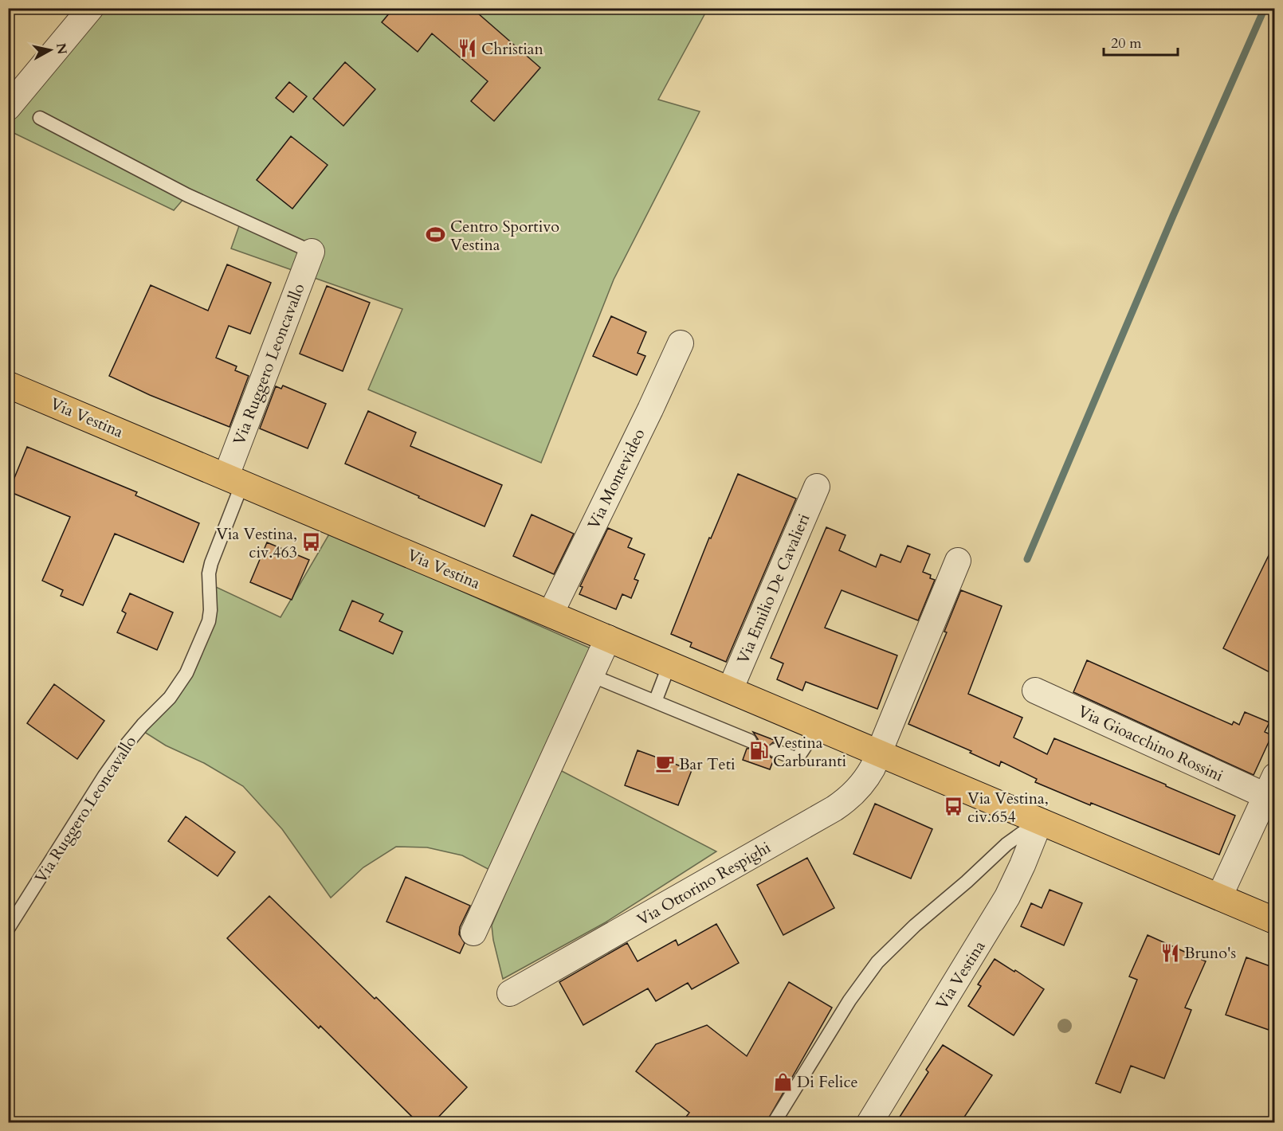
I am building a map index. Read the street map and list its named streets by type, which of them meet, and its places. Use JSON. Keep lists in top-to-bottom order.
{
  "streets": {
    "main road": ["Via Vestina"],
    "street": [
      "Via Ruggero Leoncavallo",
      "Via Montevideo",
      "Via Emilio De Cavalieri",
      "Via Gioacchino Rossini",
      "Via Ottorino Respighi"
    ]
  },
  "crossings": [
    ["Via Ruggero Leoncavallo", "Via Vestina"],
    ["Via Vestina", "Via Montevideo"],
    ["Via Vestina", "Via Emilio De Cavalieri"],
    ["Via Vestina", "Via Gioacchino Rossini"],
    ["Via Vestina", "Via Ottorino Respighi"]
  ],
  "places": {
    "restaurant": ["Christian", "Bruno's"],
    "sports": ["Centro Sportivo Vestina"],
    "bus stop": ["Via Vestina, civ.463", "Via Vestina, civ.654"],
    "fuel station": ["Vestina Carburanti"],
    "cafe": ["Bar Teti"],
    "shop": ["Di Felice"]
  },
  "scale_bar": "20 m",
  "north": "right"
}
